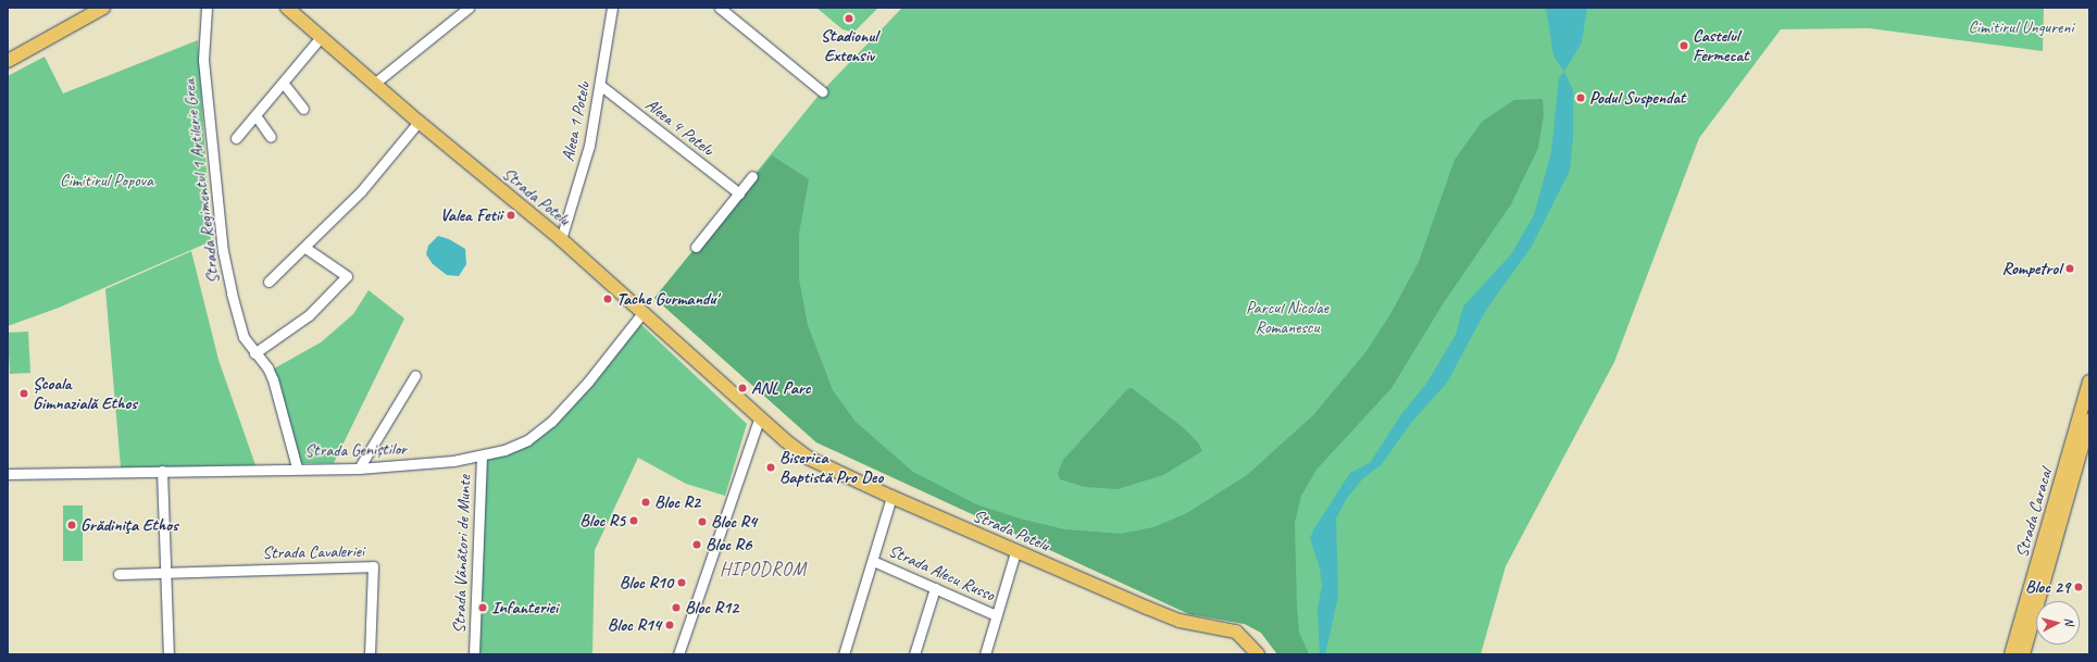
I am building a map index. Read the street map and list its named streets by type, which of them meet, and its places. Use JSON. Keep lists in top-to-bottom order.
{
  "streets": {
    "main road": ["Strada Potelu", "Strada Caracal"],
    "street": [
      "Aleea 1 Potelu",
      "Aleea 4 Potelu",
      "Strada Regimentul 1 Artilerie Grea",
      "Strada Geniștilor",
      "Strada Cavaleriei",
      "Strada Vânători de Munte",
      "Strada Alecu Russo"
    ]
  },
  "crossings": [
    ["Aleea 1 Potelu", "Aleea 4 Potelu"],
    ["Aleea 1 Potelu", "Strada Potelu"],
    ["Strada Regimentul 1 Artilerie Grea", "Strada Geniștilor"],
    ["Strada Potelu", "Strada Geniștilor"],
    ["Strada Geniștilor", "Strada Vânători de Munte"]
  ],
  "districts": ["HIPODROM"],
  "parks": ["Cimitirul Ungureni", "Cimitirul Popova", "Parcul Nicolae Romanescu"],
  "places": [
    "Stadionul Extensiv",
    "Castelul Fermecat",
    "Podul Suspendat",
    "Valea Fetii",
    "Rompetrol",
    "Tache Gurmandu'",
    "ANL Parc",
    "Școala Gimnazială Ethos",
    "Biserica Baptistă Pro Deo",
    "Bloc R2",
    "Bloc R5",
    "Bloc R4",
    "Grădiniţa Ethos",
    "Bloc R6",
    "Bloc R10",
    "Bloc 29",
    "Infanteriei",
    "Bloc R12",
    "Bloc R14"
  ],
  "north": "right"
}
